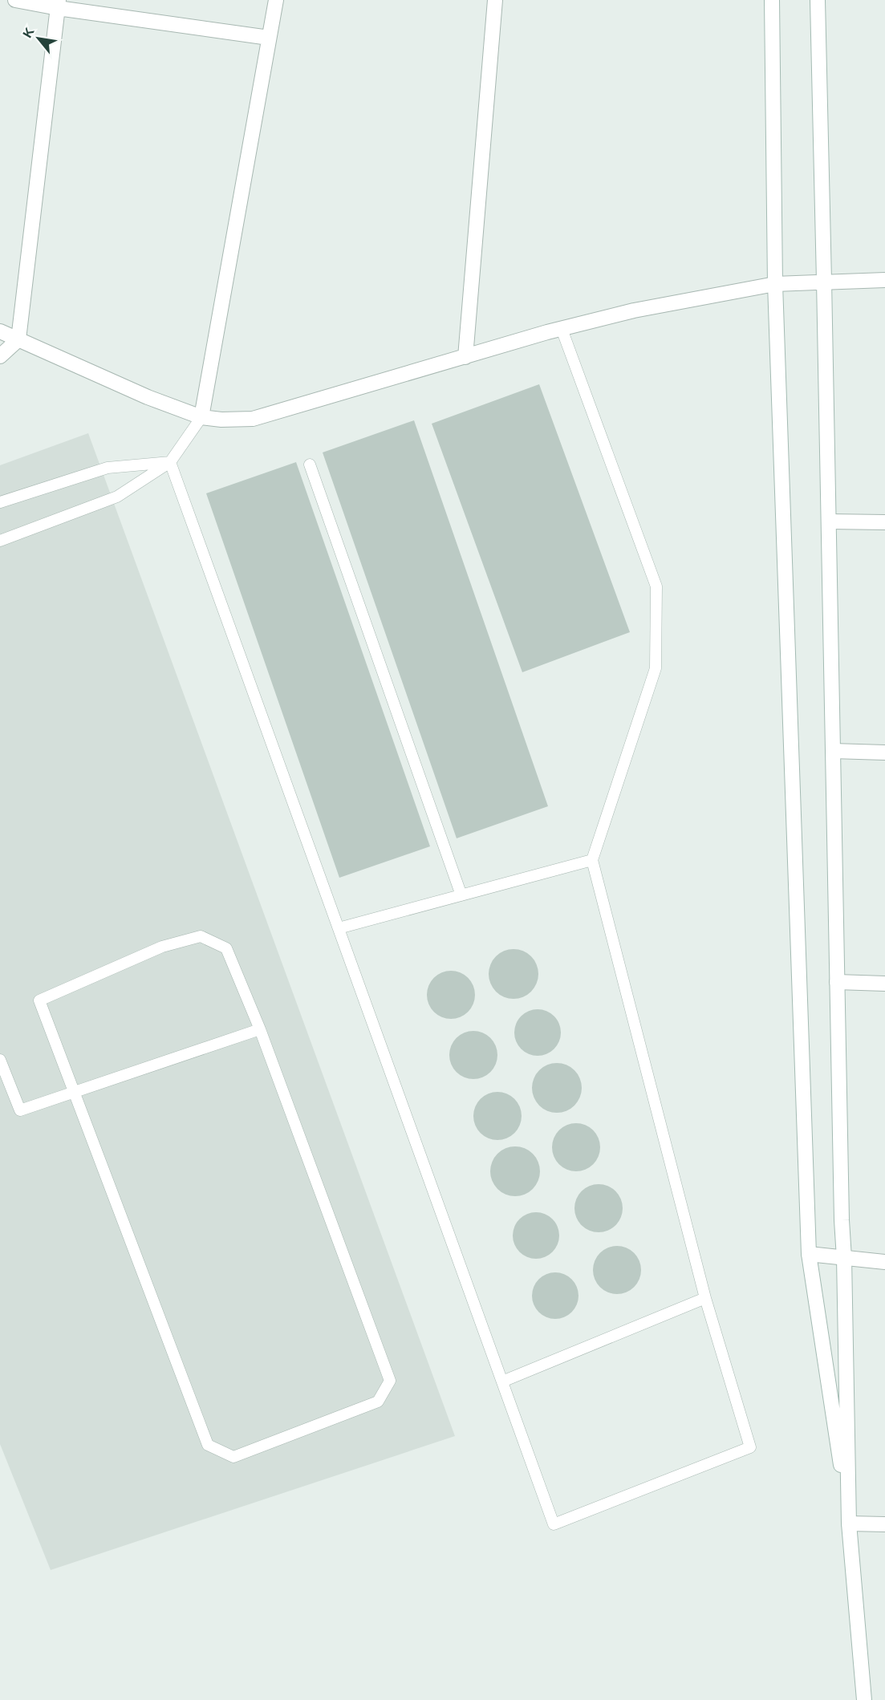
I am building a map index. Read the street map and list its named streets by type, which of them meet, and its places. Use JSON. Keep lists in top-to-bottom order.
{
  "north": "top left"
}
